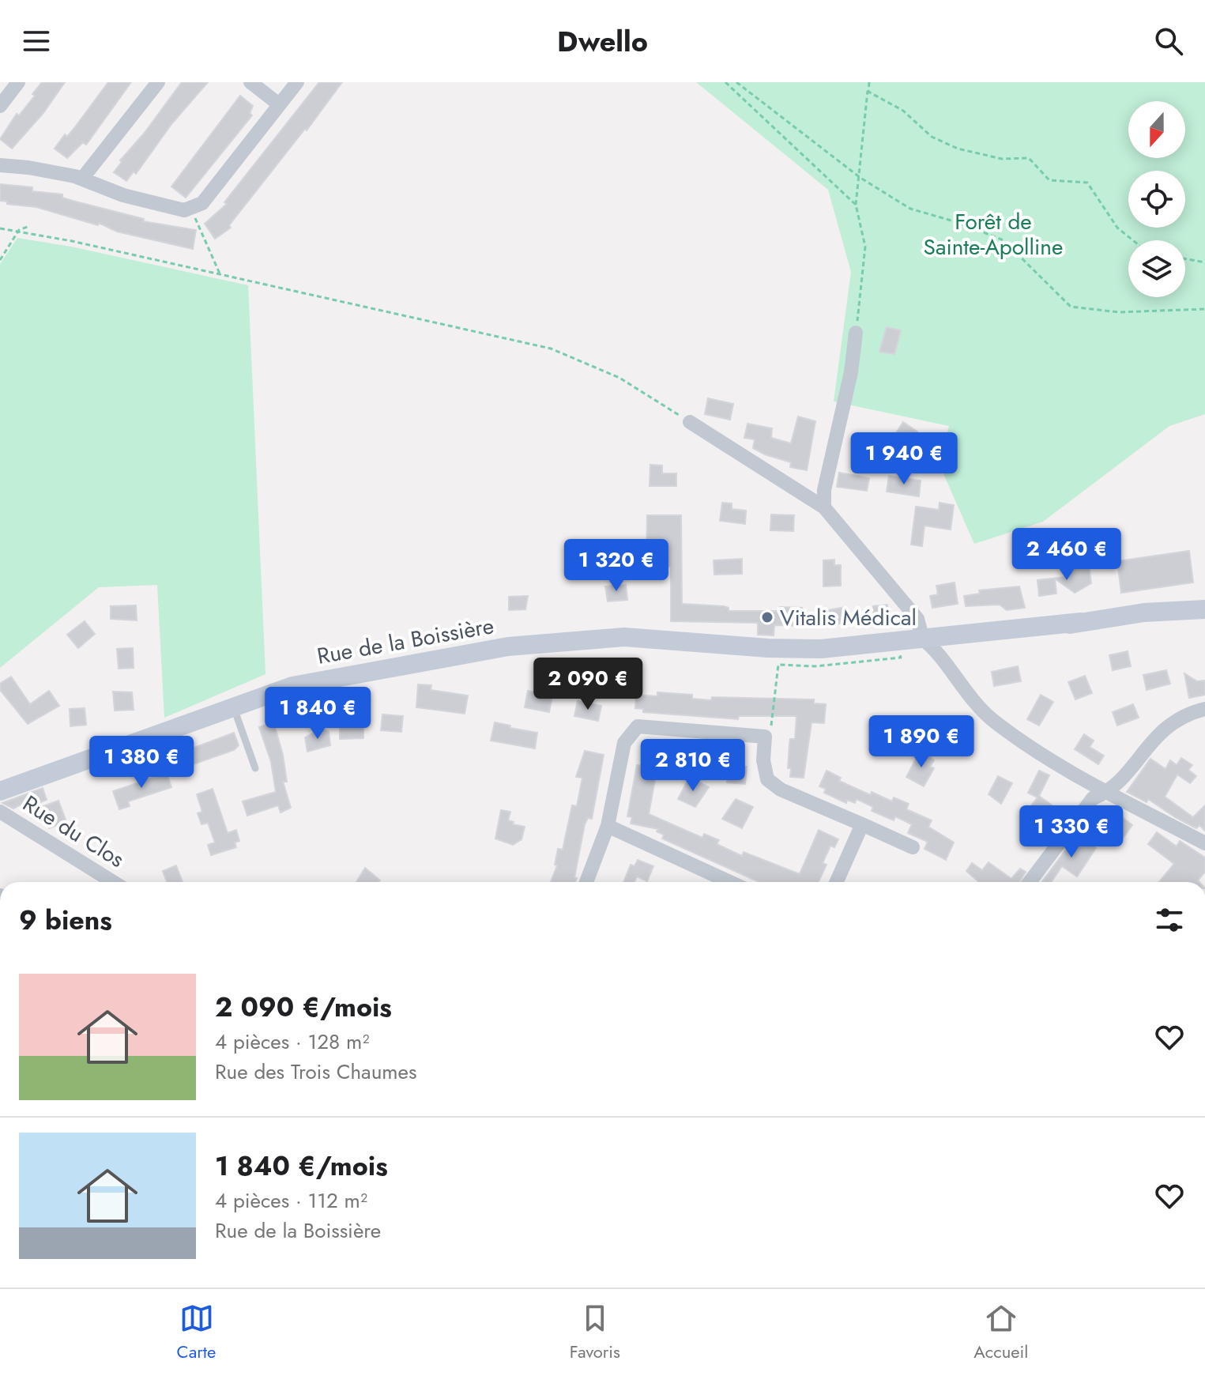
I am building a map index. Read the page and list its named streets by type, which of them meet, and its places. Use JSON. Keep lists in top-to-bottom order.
{
  "streets": {
    "main road": ["Rue de la Boissière"],
    "street": ["Rue du Clos"]
  },
  "parks": ["Forêt de Sainte-Apolline"],
  "places": ["Vitalis Médical"],
  "north": "bottom",
  "page": {
    "header": "Dwello",
    "price": [
      "1 940 €",
      "2 460 €",
      "1 320 €",
      "2 090 €",
      "1 840 €",
      "1 890 €",
      "1 380 €",
      "2 810 €",
      "1 330 €"
    ],
    "heading": "9 biens",
    "list": [
      {
        "name": "2 090 €/mois",
        "note": "4 pièces · 128 m² · Rue des Trois Chaumes"
      },
      {
        "name": "1 840 €/mois",
        "note": "4 pièces · 112 m² · Rue de la Boissière"
      }
    ],
    "tabs": ["Carte", "Favoris", "Accueil"]
  }
}
